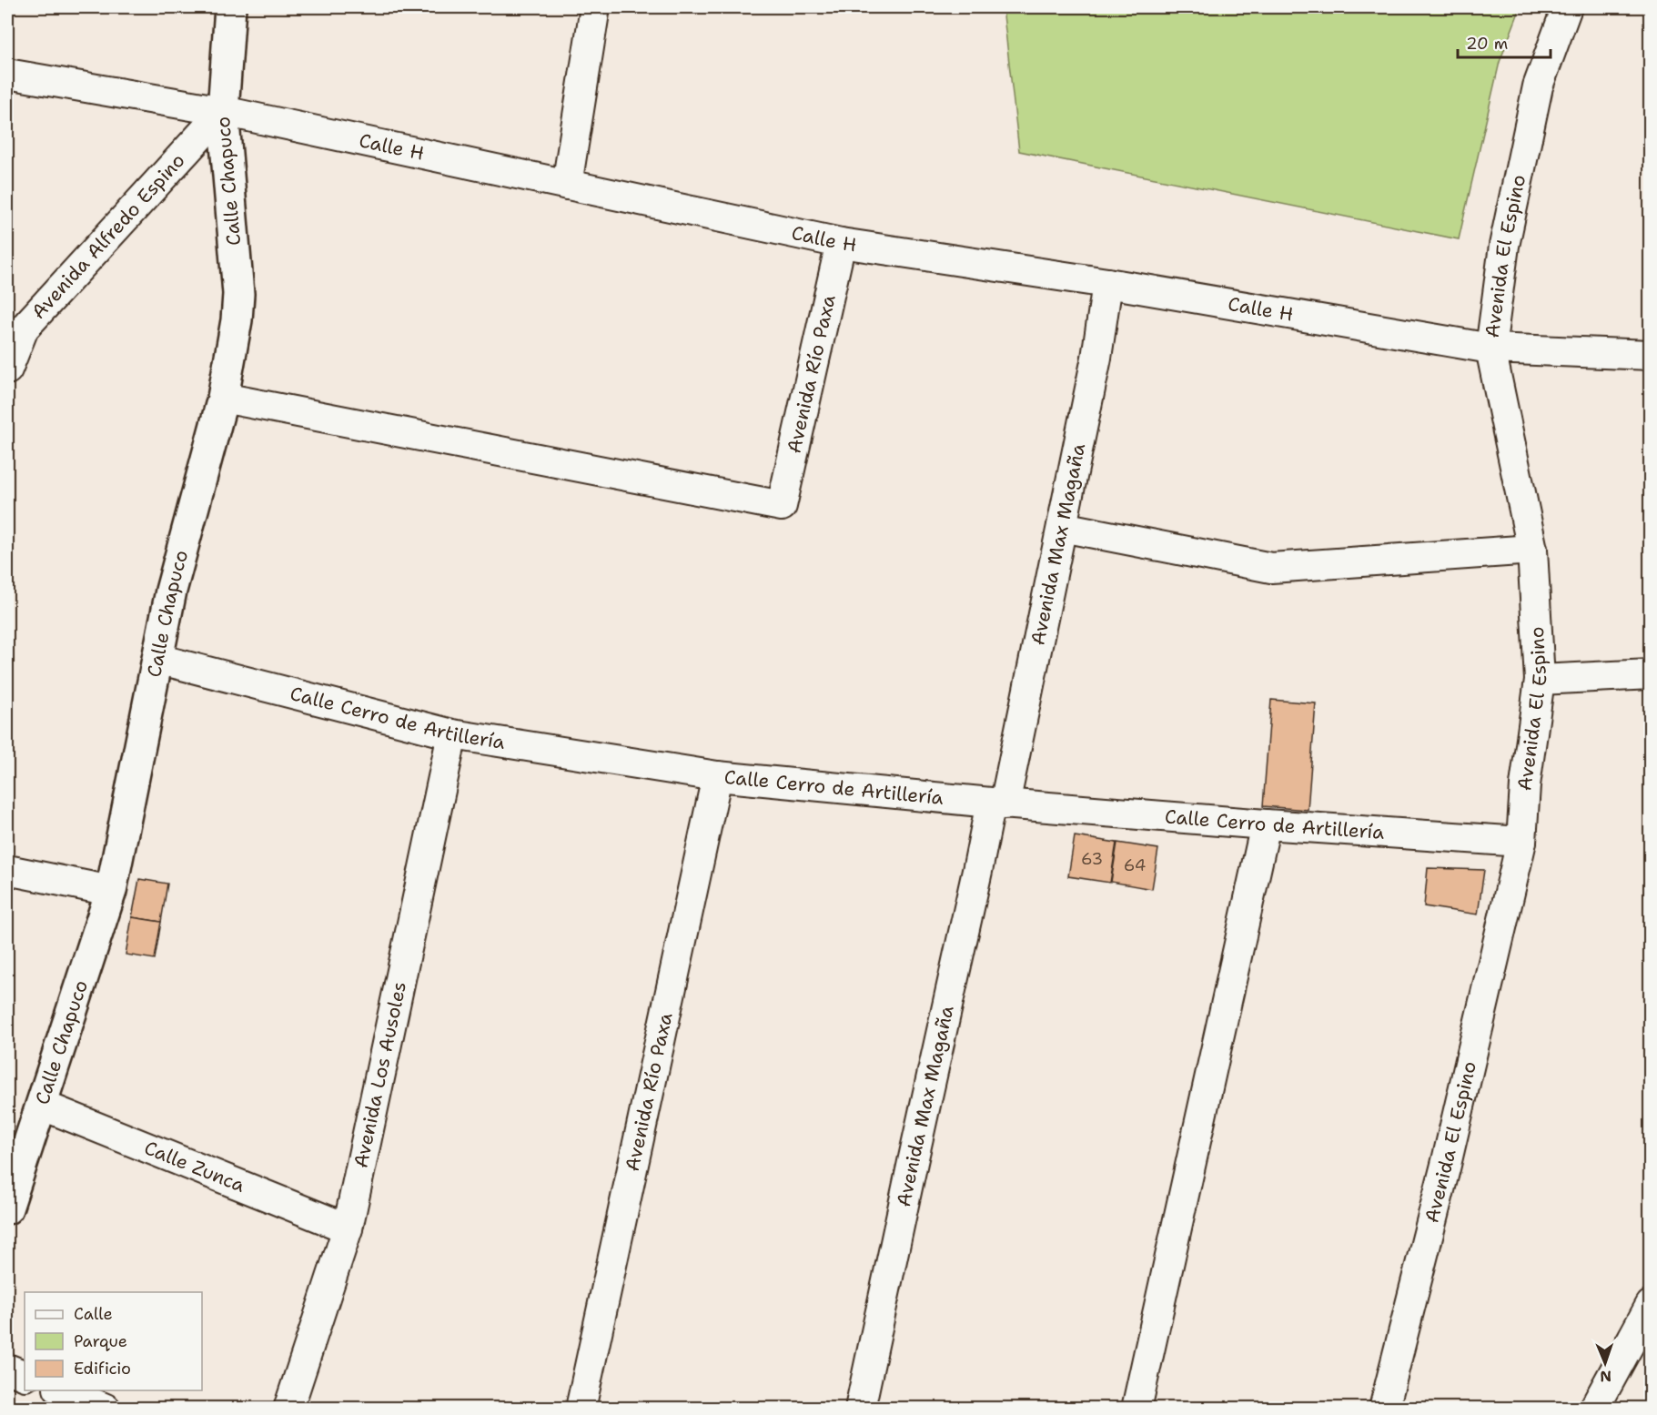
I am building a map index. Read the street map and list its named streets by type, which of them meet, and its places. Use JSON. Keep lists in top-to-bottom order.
{
  "streets": {
    "street": [
      "Calle H",
      "Calle Chapuco",
      "Avenida Alfredo Espino",
      "Avenida El Espino",
      "Avenida Río Paxa",
      "Avenida Max Magaña",
      "Calle Cerro de Artillería",
      "Avenida Los Ausoles",
      "Calle Zunca"
    ]
  },
  "crossings": [
    ["Calle H", "Calle Chapuco"],
    ["Calle H", "Avenida Alfredo Espino"],
    ["Calle H", "Avenida El Espino"],
    ["Calle H", "Avenida Río Paxa"],
    ["Calle H", "Avenida Max Magaña"],
    ["Calle Chapuco", "Avenida Alfredo Espino"],
    ["Calle Chapuco", "Avenida Río Paxa"],
    ["Calle Chapuco", "Calle Cerro de Artillería"],
    ["Calle Chapuco", "Calle Zunca"],
    ["Avenida El Espino", "Calle Cerro de Artillería"],
    ["Avenida Río Paxa", "Calle Cerro de Artillería"],
    ["Avenida Max Magaña", "Calle Cerro de Artillería"],
    ["Calle Cerro de Artillería", "Avenida Los Ausoles"],
    ["Avenida Los Ausoles", "Calle Zunca"]
  ],
  "house_numbers": ["63", "64"],
  "legend": ["Calle", "Parque", "Edificio"],
  "scale_bar": "20 m",
  "north": "bottom"
}
